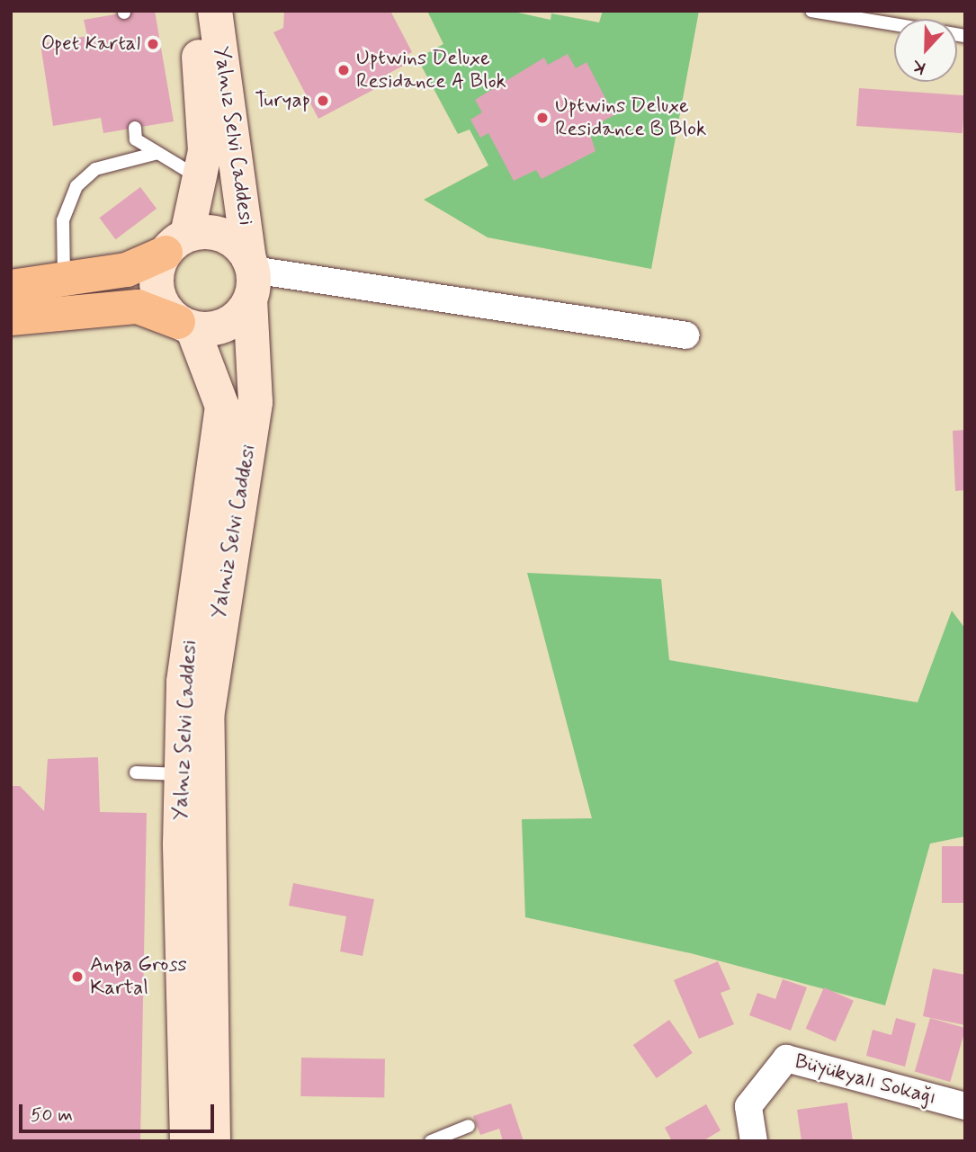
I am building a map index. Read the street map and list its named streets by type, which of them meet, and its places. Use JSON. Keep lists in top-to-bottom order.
{
  "streets": {
    "street": ["Yalnız Selvi Caddesi", "Yalniz Selvi Caddesi", "Büyükyalı Sokağı"]
  },
  "crossings": [
    ["Yalnız Selvi Caddesi", "Yalniz Selvi Caddesi"]
  ],
  "places": [
    "Opet Kartal",
    "Uptwins Deluxe Residance A Blok",
    "Turyap",
    "Uptwins Deluxe Residance B Blok",
    "Anpa Gross Kartal"
  ],
  "scale_bar": "50 m",
  "north": "bottom"
}
